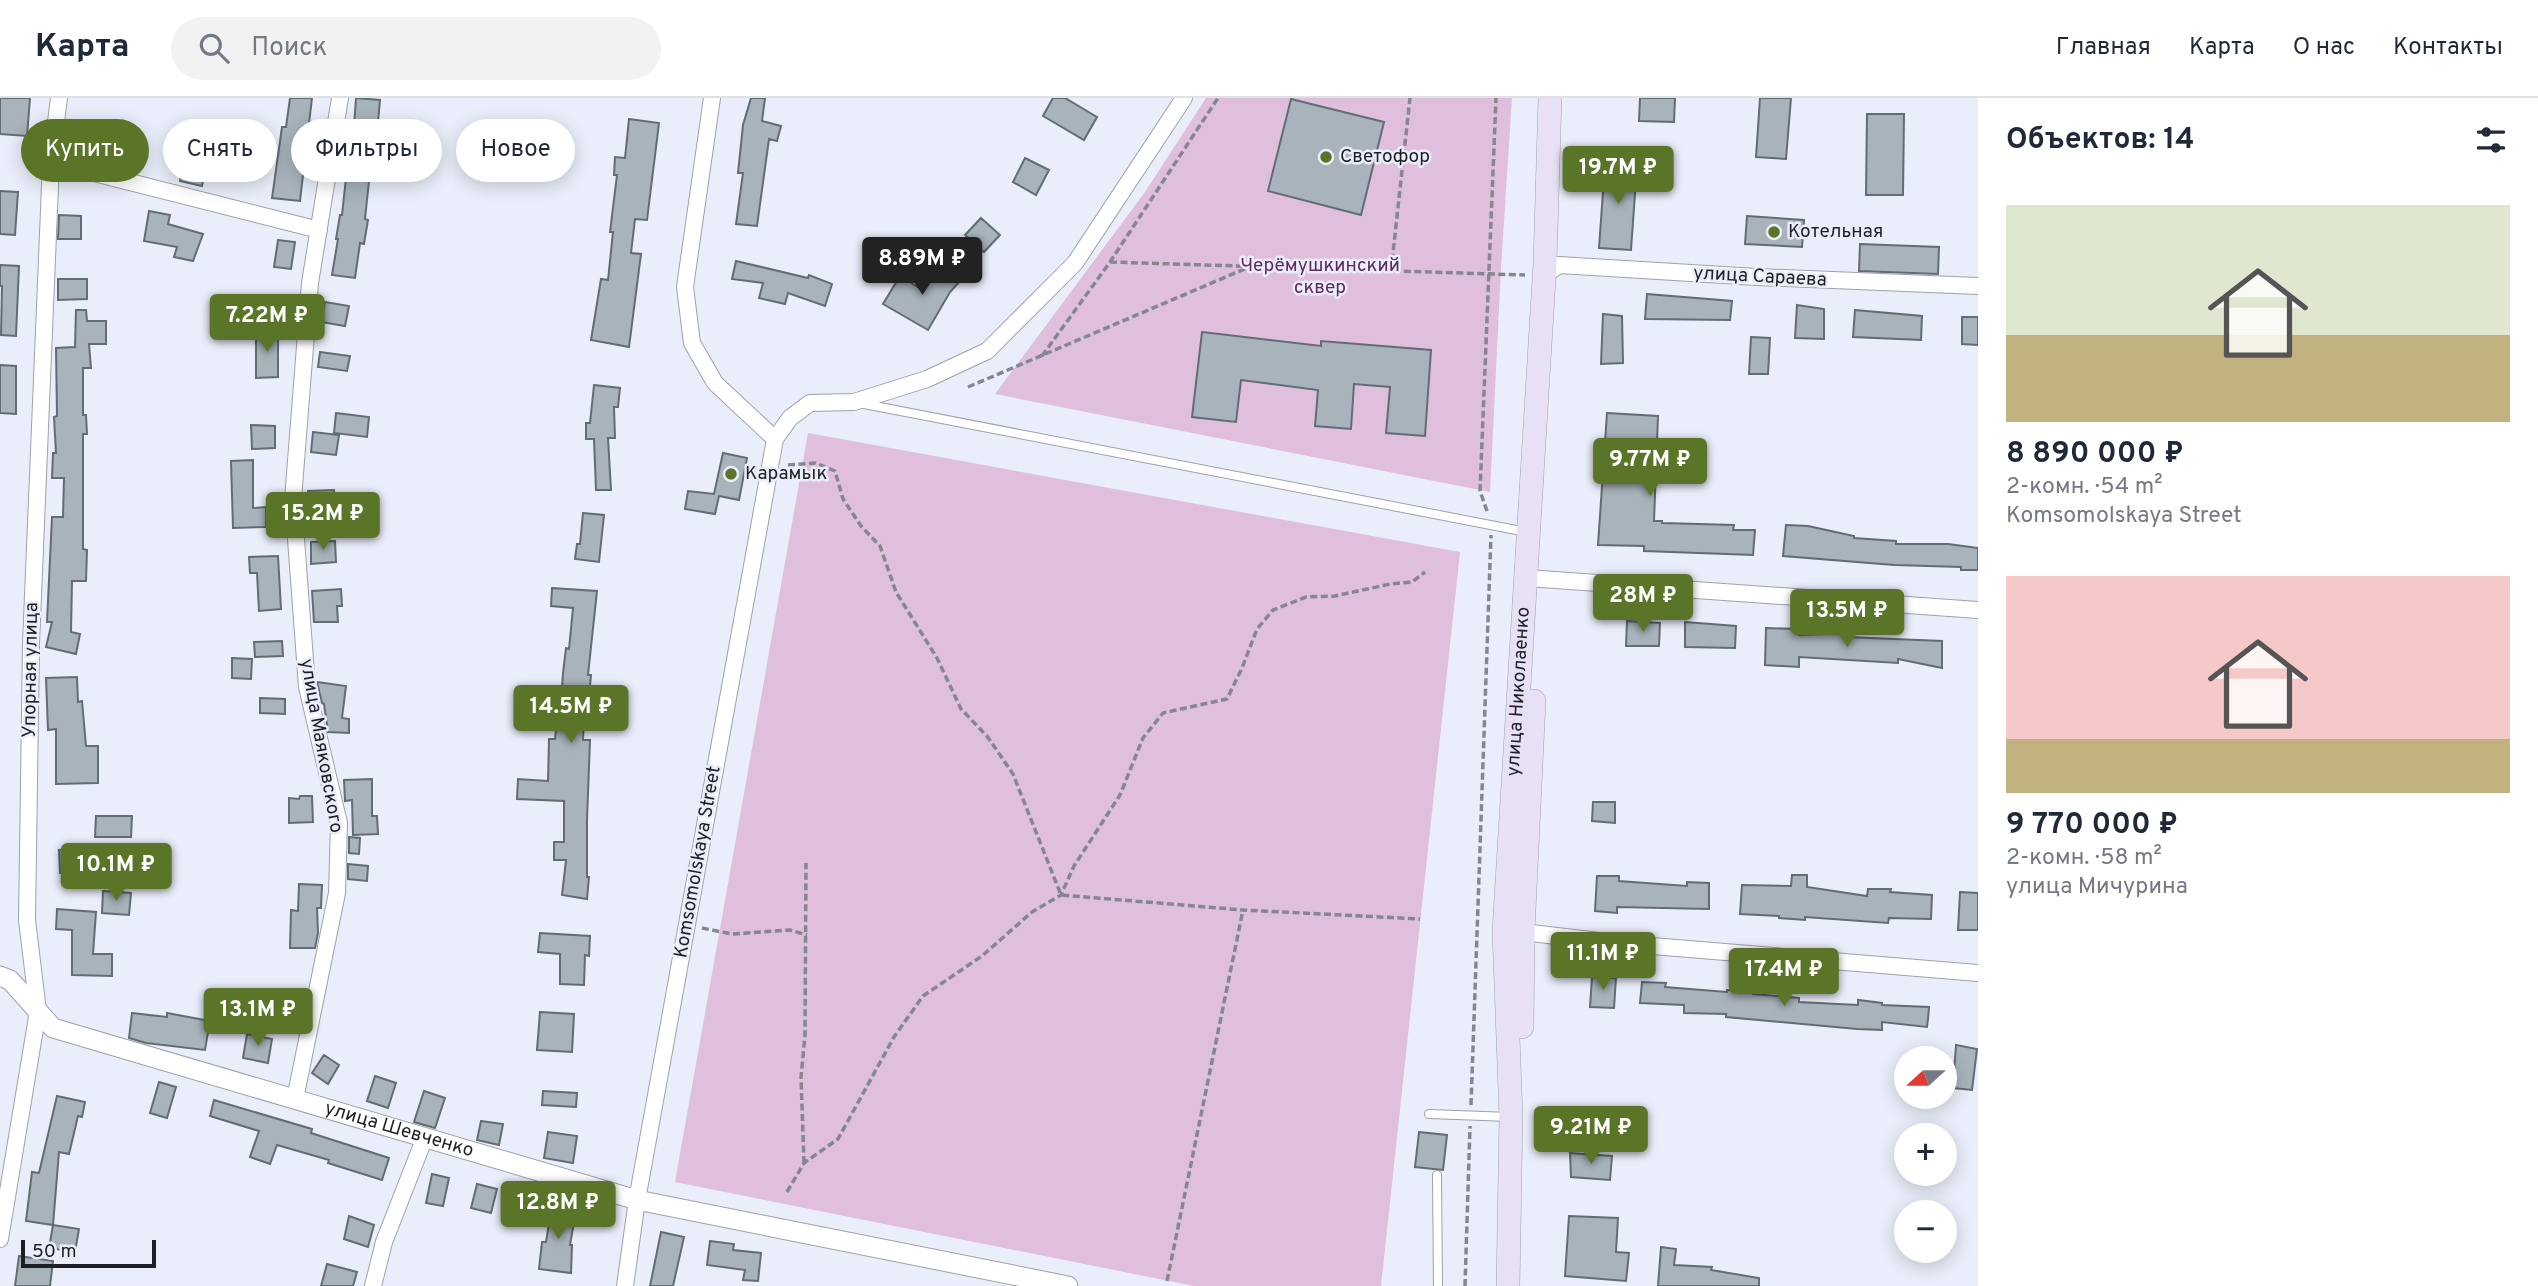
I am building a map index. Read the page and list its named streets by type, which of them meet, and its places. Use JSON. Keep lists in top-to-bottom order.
{
  "streets": {
    "main road": ["улица Николаенко"],
    "street": [
      "улица Сараева",
      "Упорная улица",
      "улица Маяковского",
      "Komsomolskaya Street",
      "улица Шевченко"
    ]
  },
  "crossings": [
    ["улица Сараева", "улица Николаенко"],
    ["Упорная улица", "улица Шевченко"],
    ["улица Маяковского", "улица Шевченко"],
    ["Komsomolskaya Street", "улица Шевченко"]
  ],
  "parks": ["Черёмушкинский сквер"],
  "places": ["Светофор", "Котельная", "Карамык"],
  "scale_bar": "50 m",
  "north": "left",
  "page": {
    "header": "Карта",
    "search": "Поиск",
    "nav": [
      "Главная",
      "Карта",
      "О нас",
      "Контакты"
    ],
    "heading": "Объектов: 14",
    "chip": [
      "Купить",
      "Снять",
      "Фильтры",
      "Новое"
    ],
    "price": [
      "19.7M ₽",
      "8.89M ₽",
      "7.22M ₽",
      "9.77M ₽",
      "15.2M ₽",
      "28M ₽",
      "13.5M ₽",
      "14.5M ₽",
      "10.1M ₽",
      "11.1M ₽",
      "17.4M ₽",
      "13.1M ₽",
      "9.21M ₽",
      "12.8M ₽"
    ],
    "list": [
      {
        "name": "8 890 000 ₽",
        "note": "2-комн. · 54 m² · Komsomolskaya Street"
      },
      {
        "name": "9 770 000 ₽",
        "note": "2-комн. · 58 m² · улица Мичурина"
      }
    ],
    "map_buttons": ["+", "−"],
    "scale": "50 m"
  }
}
